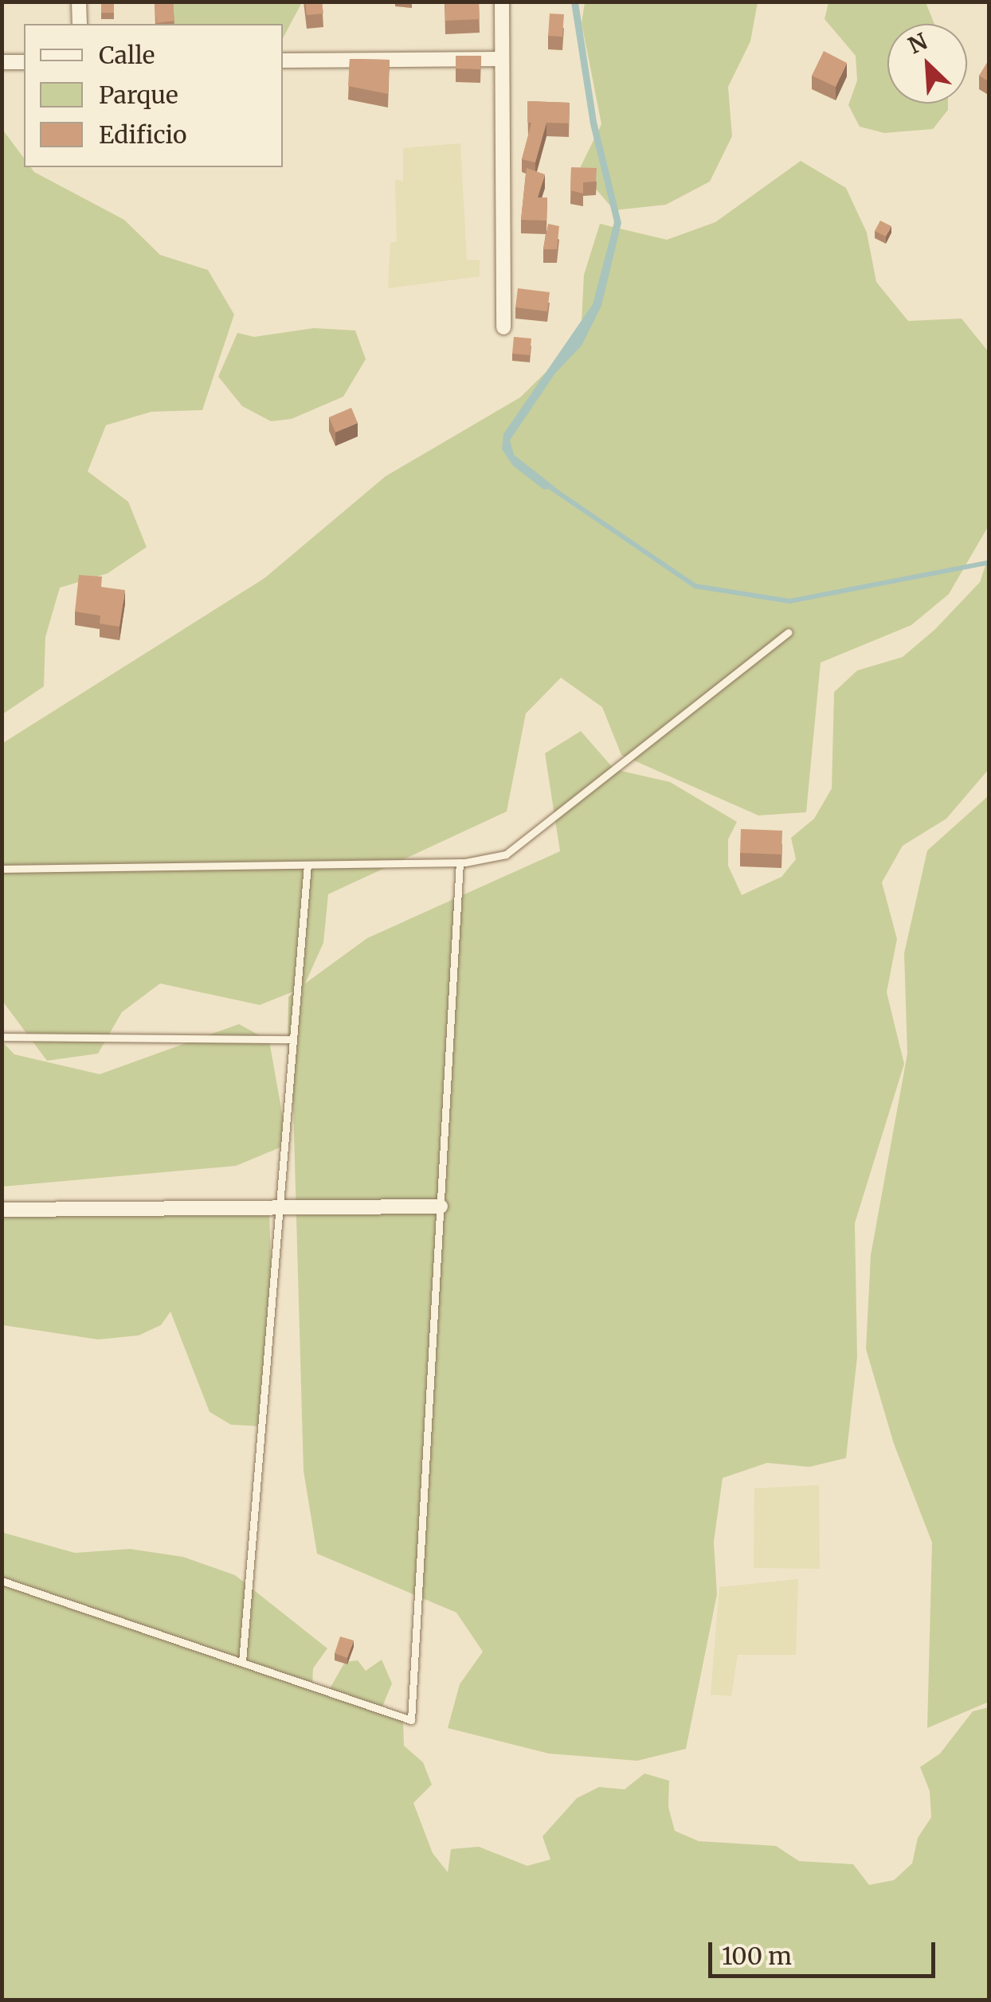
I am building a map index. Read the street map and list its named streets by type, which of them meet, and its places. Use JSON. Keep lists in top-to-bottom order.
{
  "legend": ["Calle", "Parque", "Edificio"],
  "scale_bar": "100 m",
  "north": "top left"
}
